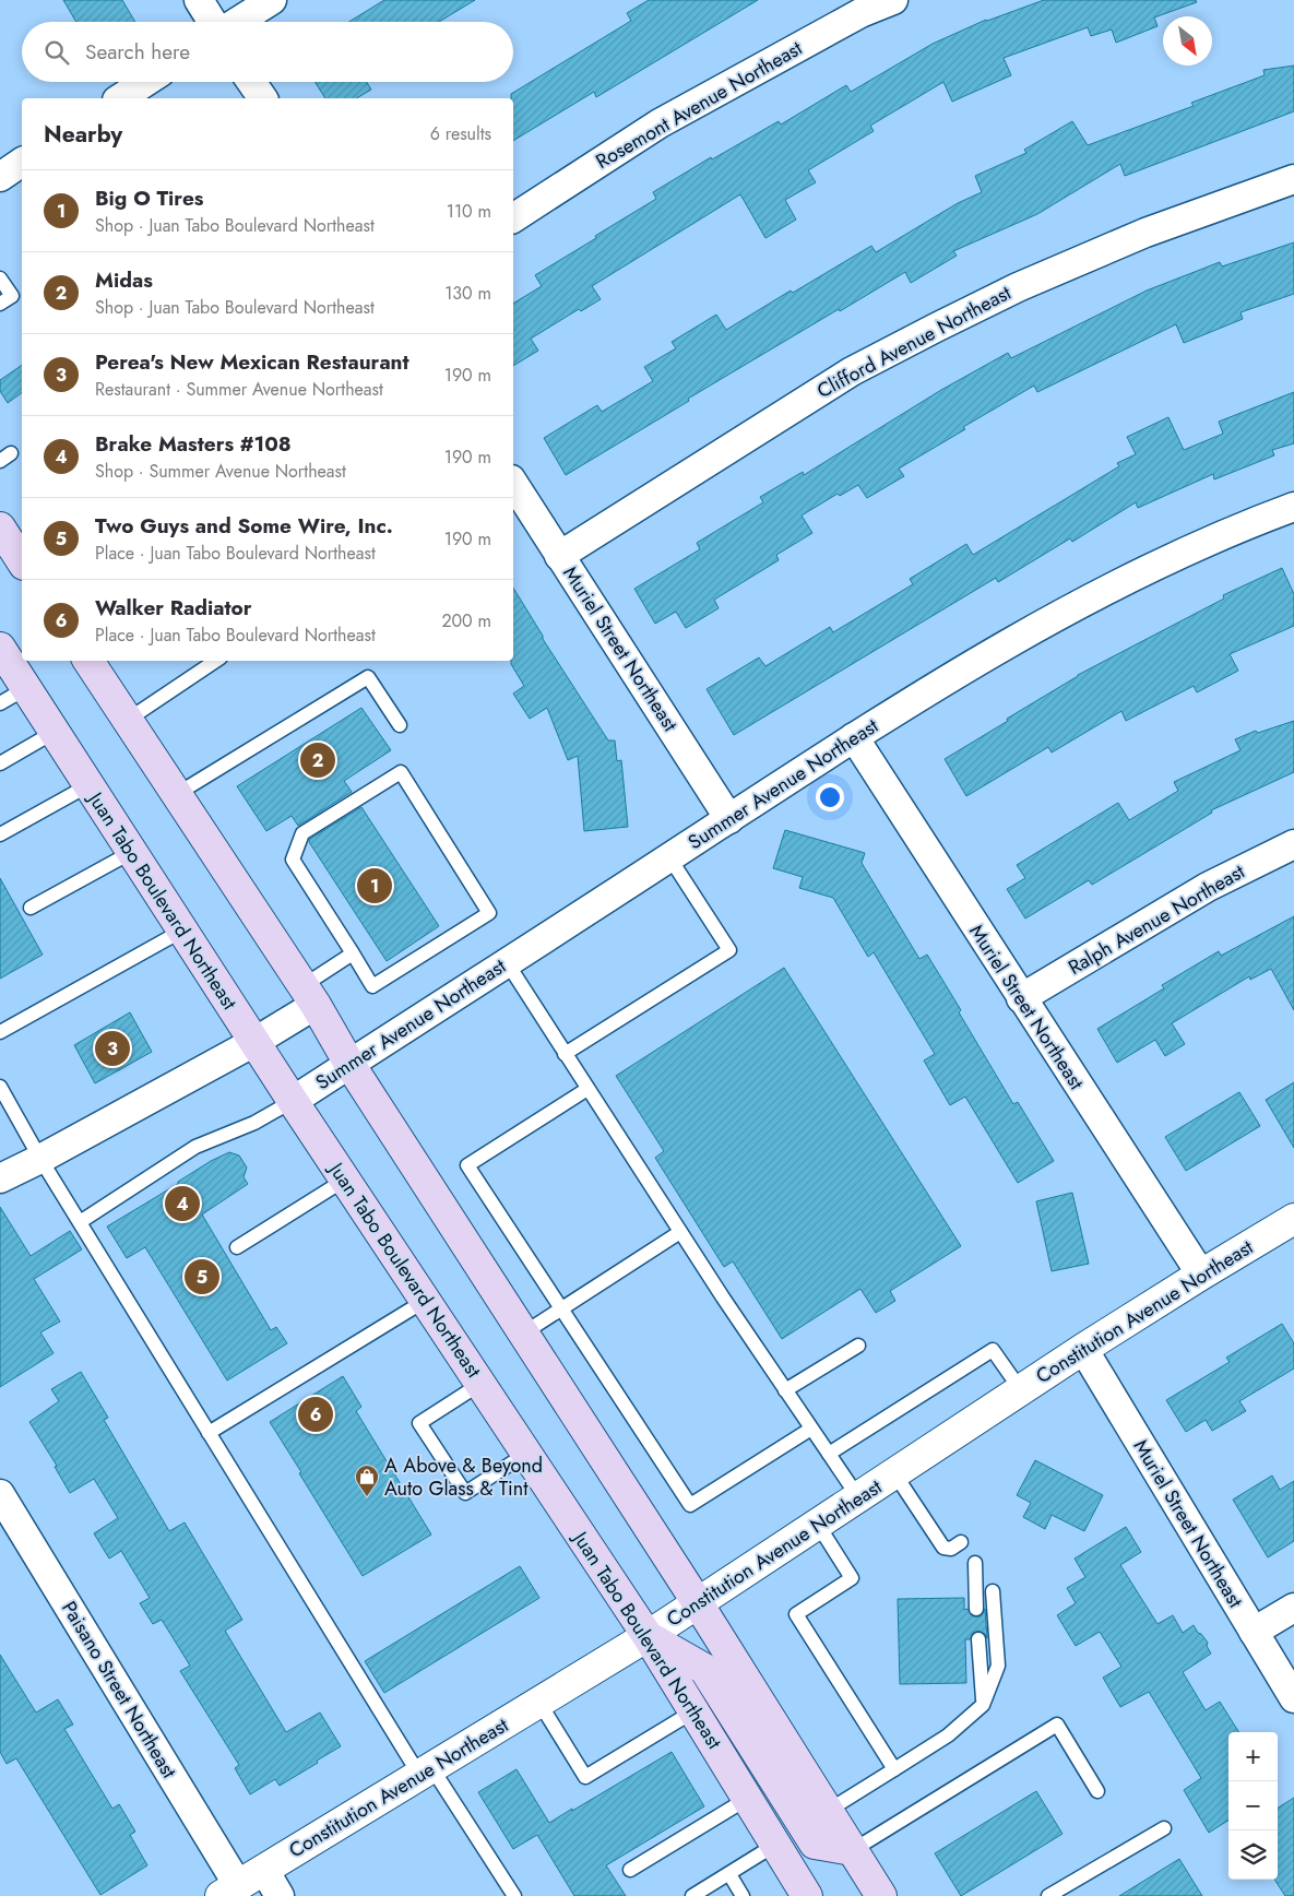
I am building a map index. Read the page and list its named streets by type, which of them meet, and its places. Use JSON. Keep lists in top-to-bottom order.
{
  "streets": {
    "main road": ["Juan Tabo Boulevard Northeast"],
    "street": [
      "Rosemont Avenue Northeast",
      "Clifford Avenue Northeast",
      "Muriel Street Northeast",
      "Summer Avenue Northeast",
      "Ralph Avenue Northeast",
      "Constitution Avenue Northeast",
      "Paisano Street Northeast"
    ]
  },
  "crossings": [
    ["Clifford Avenue Northeast", "Muriel Street Northeast"],
    ["Muriel Street Northeast", "Summer Avenue Northeast"],
    ["Muriel Street Northeast", "Ralph Avenue Northeast"],
    ["Muriel Street Northeast", "Constitution Avenue Northeast"],
    ["Summer Avenue Northeast", "Juan Tabo Boulevard Northeast"],
    ["Juan Tabo Boulevard Northeast", "Constitution Avenue Northeast"],
    ["Constitution Avenue Northeast", "Paisano Street Northeast"]
  ],
  "places": {
    "shop": ["A Above & Beyond Auto Glass & Tint"]
  },
  "north": "bottom right",
  "page": {
    "search": "Search here",
    "heading": ["Nearby", "6 results"],
    "list": [
      {
        "mark": "1",
        "name": "Big O Tires",
        "note": "Shop · Juan Tabo Boulevard Northeast",
        "value": "110 m"
      },
      {
        "mark": "2",
        "name": "Midas",
        "note": "Shop · Juan Tabo Boulevard Northeast",
        "value": "130 m"
      },
      {
        "mark": "3",
        "name": "Perea's New Mexican Restaurant",
        "note": "Restaurant · Summer Avenue Northeast",
        "value": "190 m"
      },
      {
        "mark": "4",
        "name": "Brake Masters #108",
        "note": "Shop · Summer Avenue Northeast",
        "value": "190 m"
      },
      {
        "mark": "5",
        "name": "Two Guys and Some Wire, Inc.",
        "note": "Place · Juan Tabo Boulevard Northeast",
        "value": "190 m"
      },
      {
        "mark": "6",
        "name": "Walker Radiator",
        "note": "Place · Juan Tabo Boulevard Northeast",
        "value": "200 m"
      }
    ],
    "pins": [
      "2",
      "1",
      "3",
      "4",
      "5",
      "6"
    ],
    "map_buttons": ["+", "−"]
  }
}
